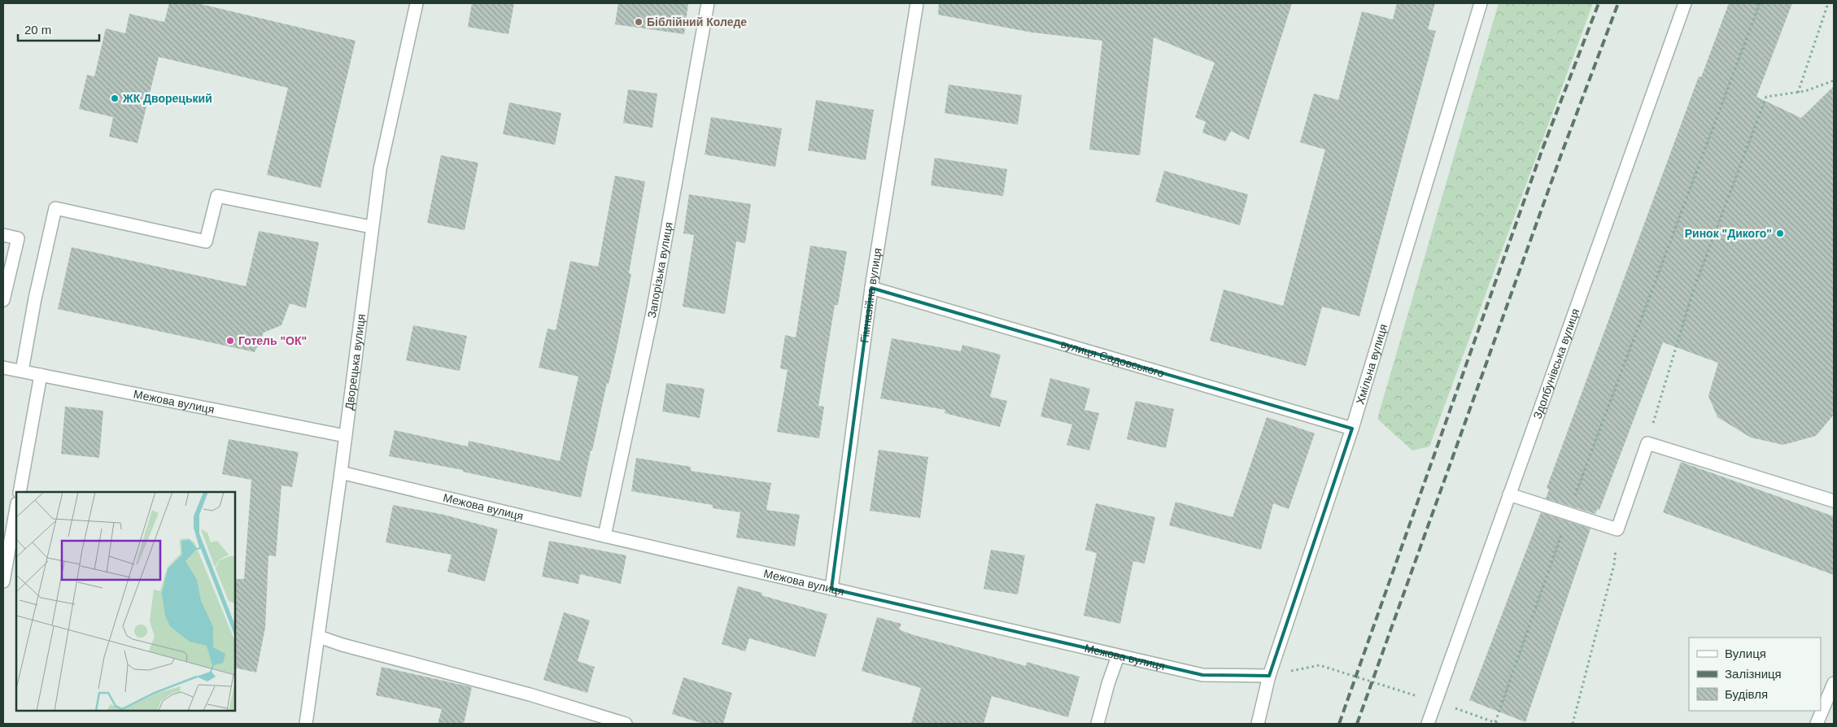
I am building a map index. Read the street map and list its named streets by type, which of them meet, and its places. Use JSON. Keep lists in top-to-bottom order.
{
  "streets": {
    "street": [
      "Запорізька вулиця",
      "Гімназійна вулиця",
      "вулиця Садовського",
      "Дворецька вулиця",
      "Здолбунівська вулиця",
      "Хмільна вулиця",
      "Межова вулиця"
    ]
  },
  "crossings": [
    ["Запорізька вулиця", "Межова вулиця"],
    ["Гімназійна вулиця", "вулиця Садовського"],
    ["Гімназійна вулиця", "Межова вулиця"],
    ["вулиця Садовського", "Хмільна вулиця"],
    ["Дворецька вулиця", "Межова вулиця"],
    ["Хмільна вулиця", "Межова вулиця"]
  ],
  "places": [
    "Біблійний Коледе",
    "ЖК Дворецький",
    "Ринок \"Дикого\"",
    "Готель \"ОК\""
  ],
  "legend": ["Вулиця", "Залізниця", "Будівля"],
  "scale_bar": "20 m"
}
